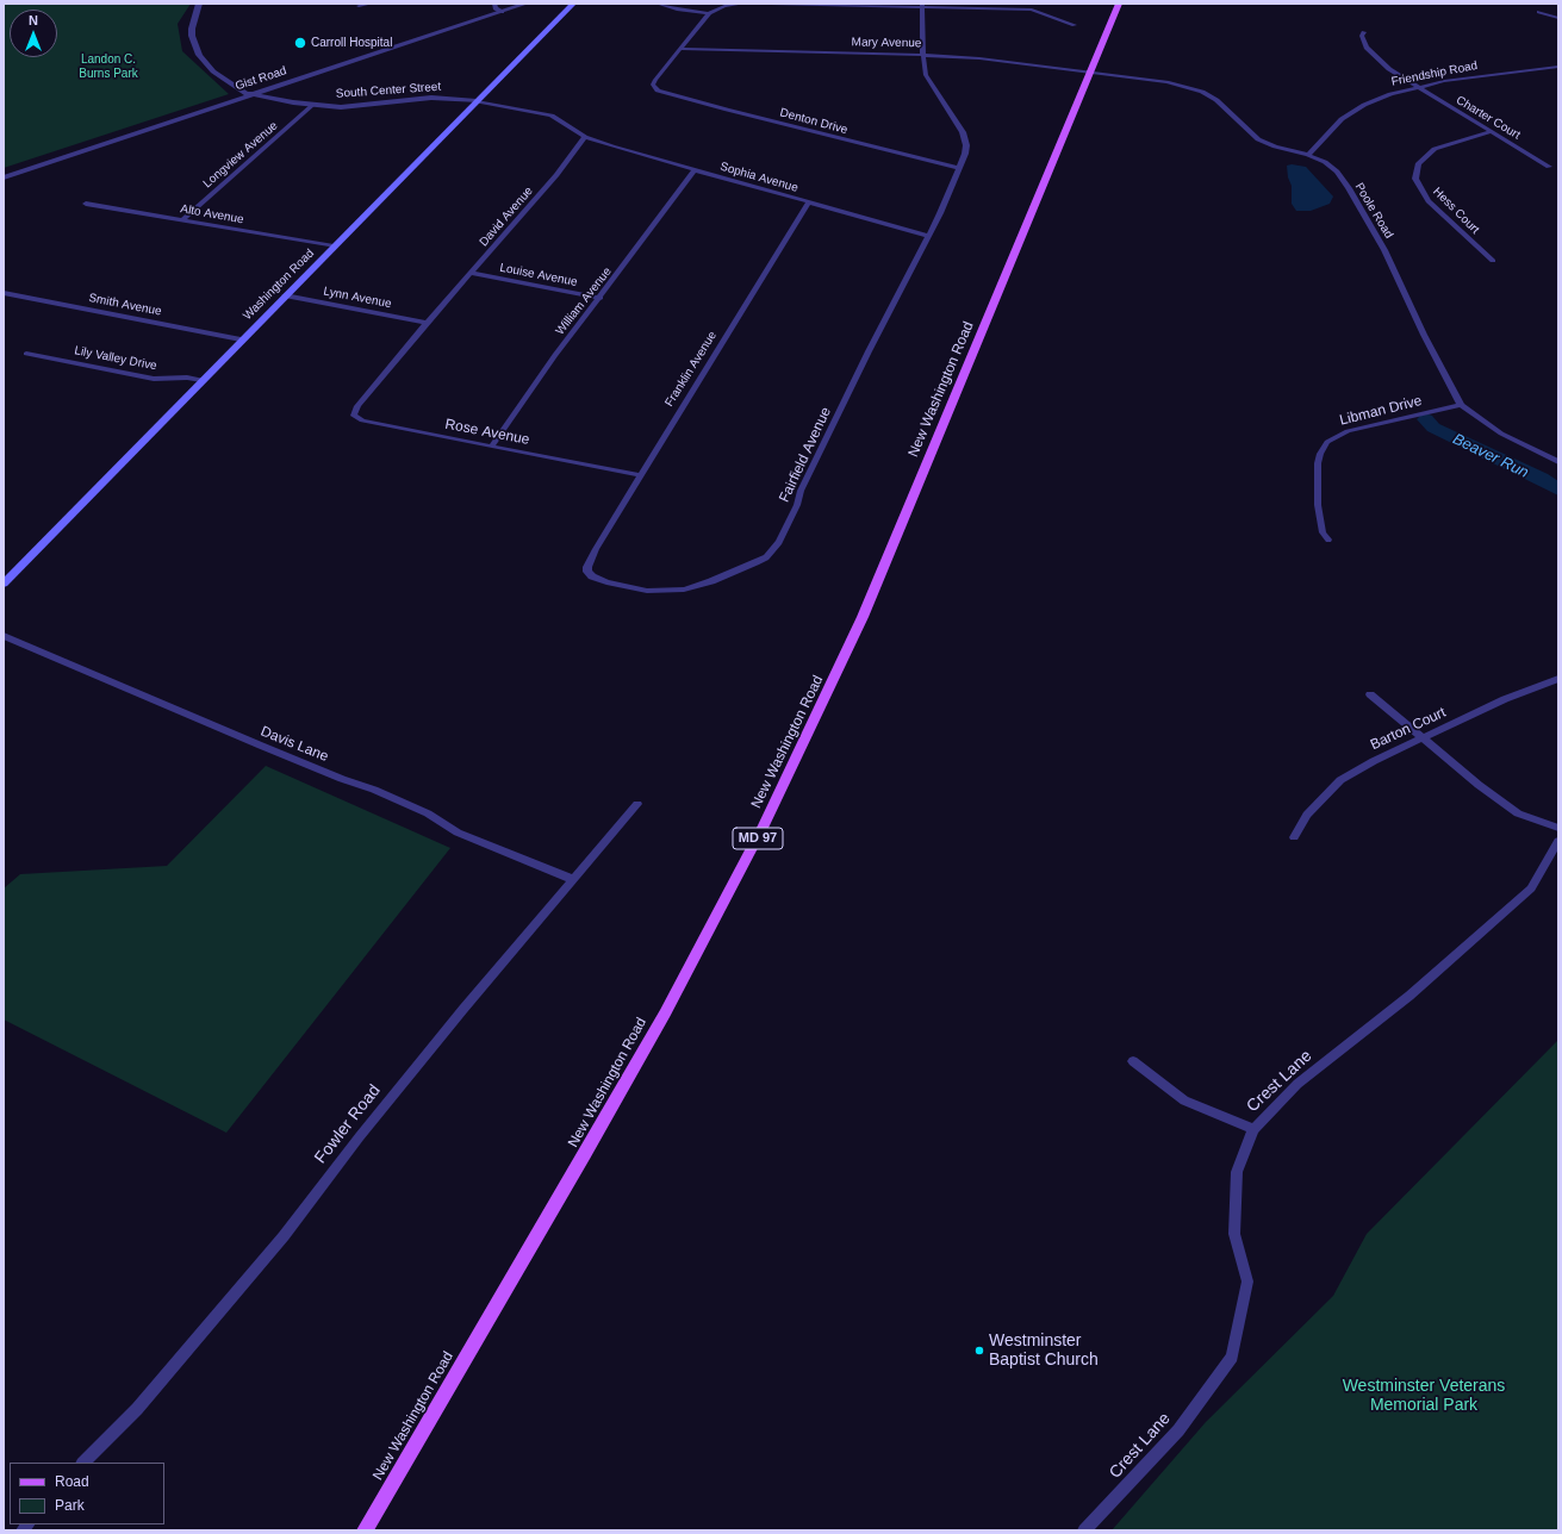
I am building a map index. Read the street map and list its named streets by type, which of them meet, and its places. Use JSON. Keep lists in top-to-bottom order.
{
  "streets": {
    "main road": ["Washington Road", "New Washington Road", "MD 97"],
    "street": [
      "Mary Avenue",
      "Friendship Road",
      "Gist Road",
      "South Center Street",
      "Charter Court",
      "Denton Drive",
      "Longview Avenue",
      "Sophia Avenue",
      "Poole Road",
      "Hess Court",
      "Alto Avenue",
      "David Avenue",
      "Louise Avenue",
      "Lynn Avenue",
      "William Avenue",
      "Smith Avenue",
      "Lily Valley Drive",
      "Franklin Avenue",
      "Libman Drive",
      "Rose Avenue",
      "Fairfield Avenue",
      "Barton Court",
      "Davis Lane",
      "Crest Lane",
      "Fowler Road"
    ]
  },
  "crossings": [
    ["Mary Avenue", "Denton Drive"],
    ["Mary Avenue", "Poole Road"],
    ["Mary Avenue", "New Washington Road"],
    ["Mary Avenue", "Fairfield Avenue"],
    ["Friendship Road", "Charter Court"],
    ["Friendship Road", "Poole Road"],
    ["Gist Road", "South Center Street"],
    ["South Center Street", "Longview Avenue"],
    ["South Center Street", "Washington Road"],
    ["Charter Court", "Hess Court"],
    ["Denton Drive", "Fairfield Avenue"],
    ["Longview Avenue", "Alto Avenue"],
    ["Sophia Avenue", "David Avenue"],
    ["Sophia Avenue", "William Avenue"],
    ["Sophia Avenue", "Franklin Avenue"],
    ["Sophia Avenue", "Fairfield Avenue"],
    ["Poole Road", "New Washington Road"],
    ["Poole Road", "Libman Drive"],
    ["Alto Avenue", "Washington Road"],
    ["David Avenue", "Louise Avenue"],
    ["David Avenue", "Lynn Avenue"],
    ["David Avenue", "Rose Avenue"],
    ["Louise Avenue", "William Avenue"],
    ["Washington Road", "Lynn Avenue"],
    ["Washington Road", "Smith Avenue"],
    ["Washington Road", "Lily Valley Drive"],
    ["William Avenue", "Rose Avenue"],
    ["Franklin Avenue", "Rose Avenue"],
    ["Franklin Avenue", "Fairfield Avenue"],
    ["Davis Lane", "Fowler Road"]
  ],
  "water": ["Beaver Run"],
  "parks": ["Landon C. Burns Park", "Westminster Veterans Memorial Park"],
  "places": ["Carroll Hospital", "Westminster Baptist Church"],
  "legend": ["Road", "Park"],
  "north": "top"
}
